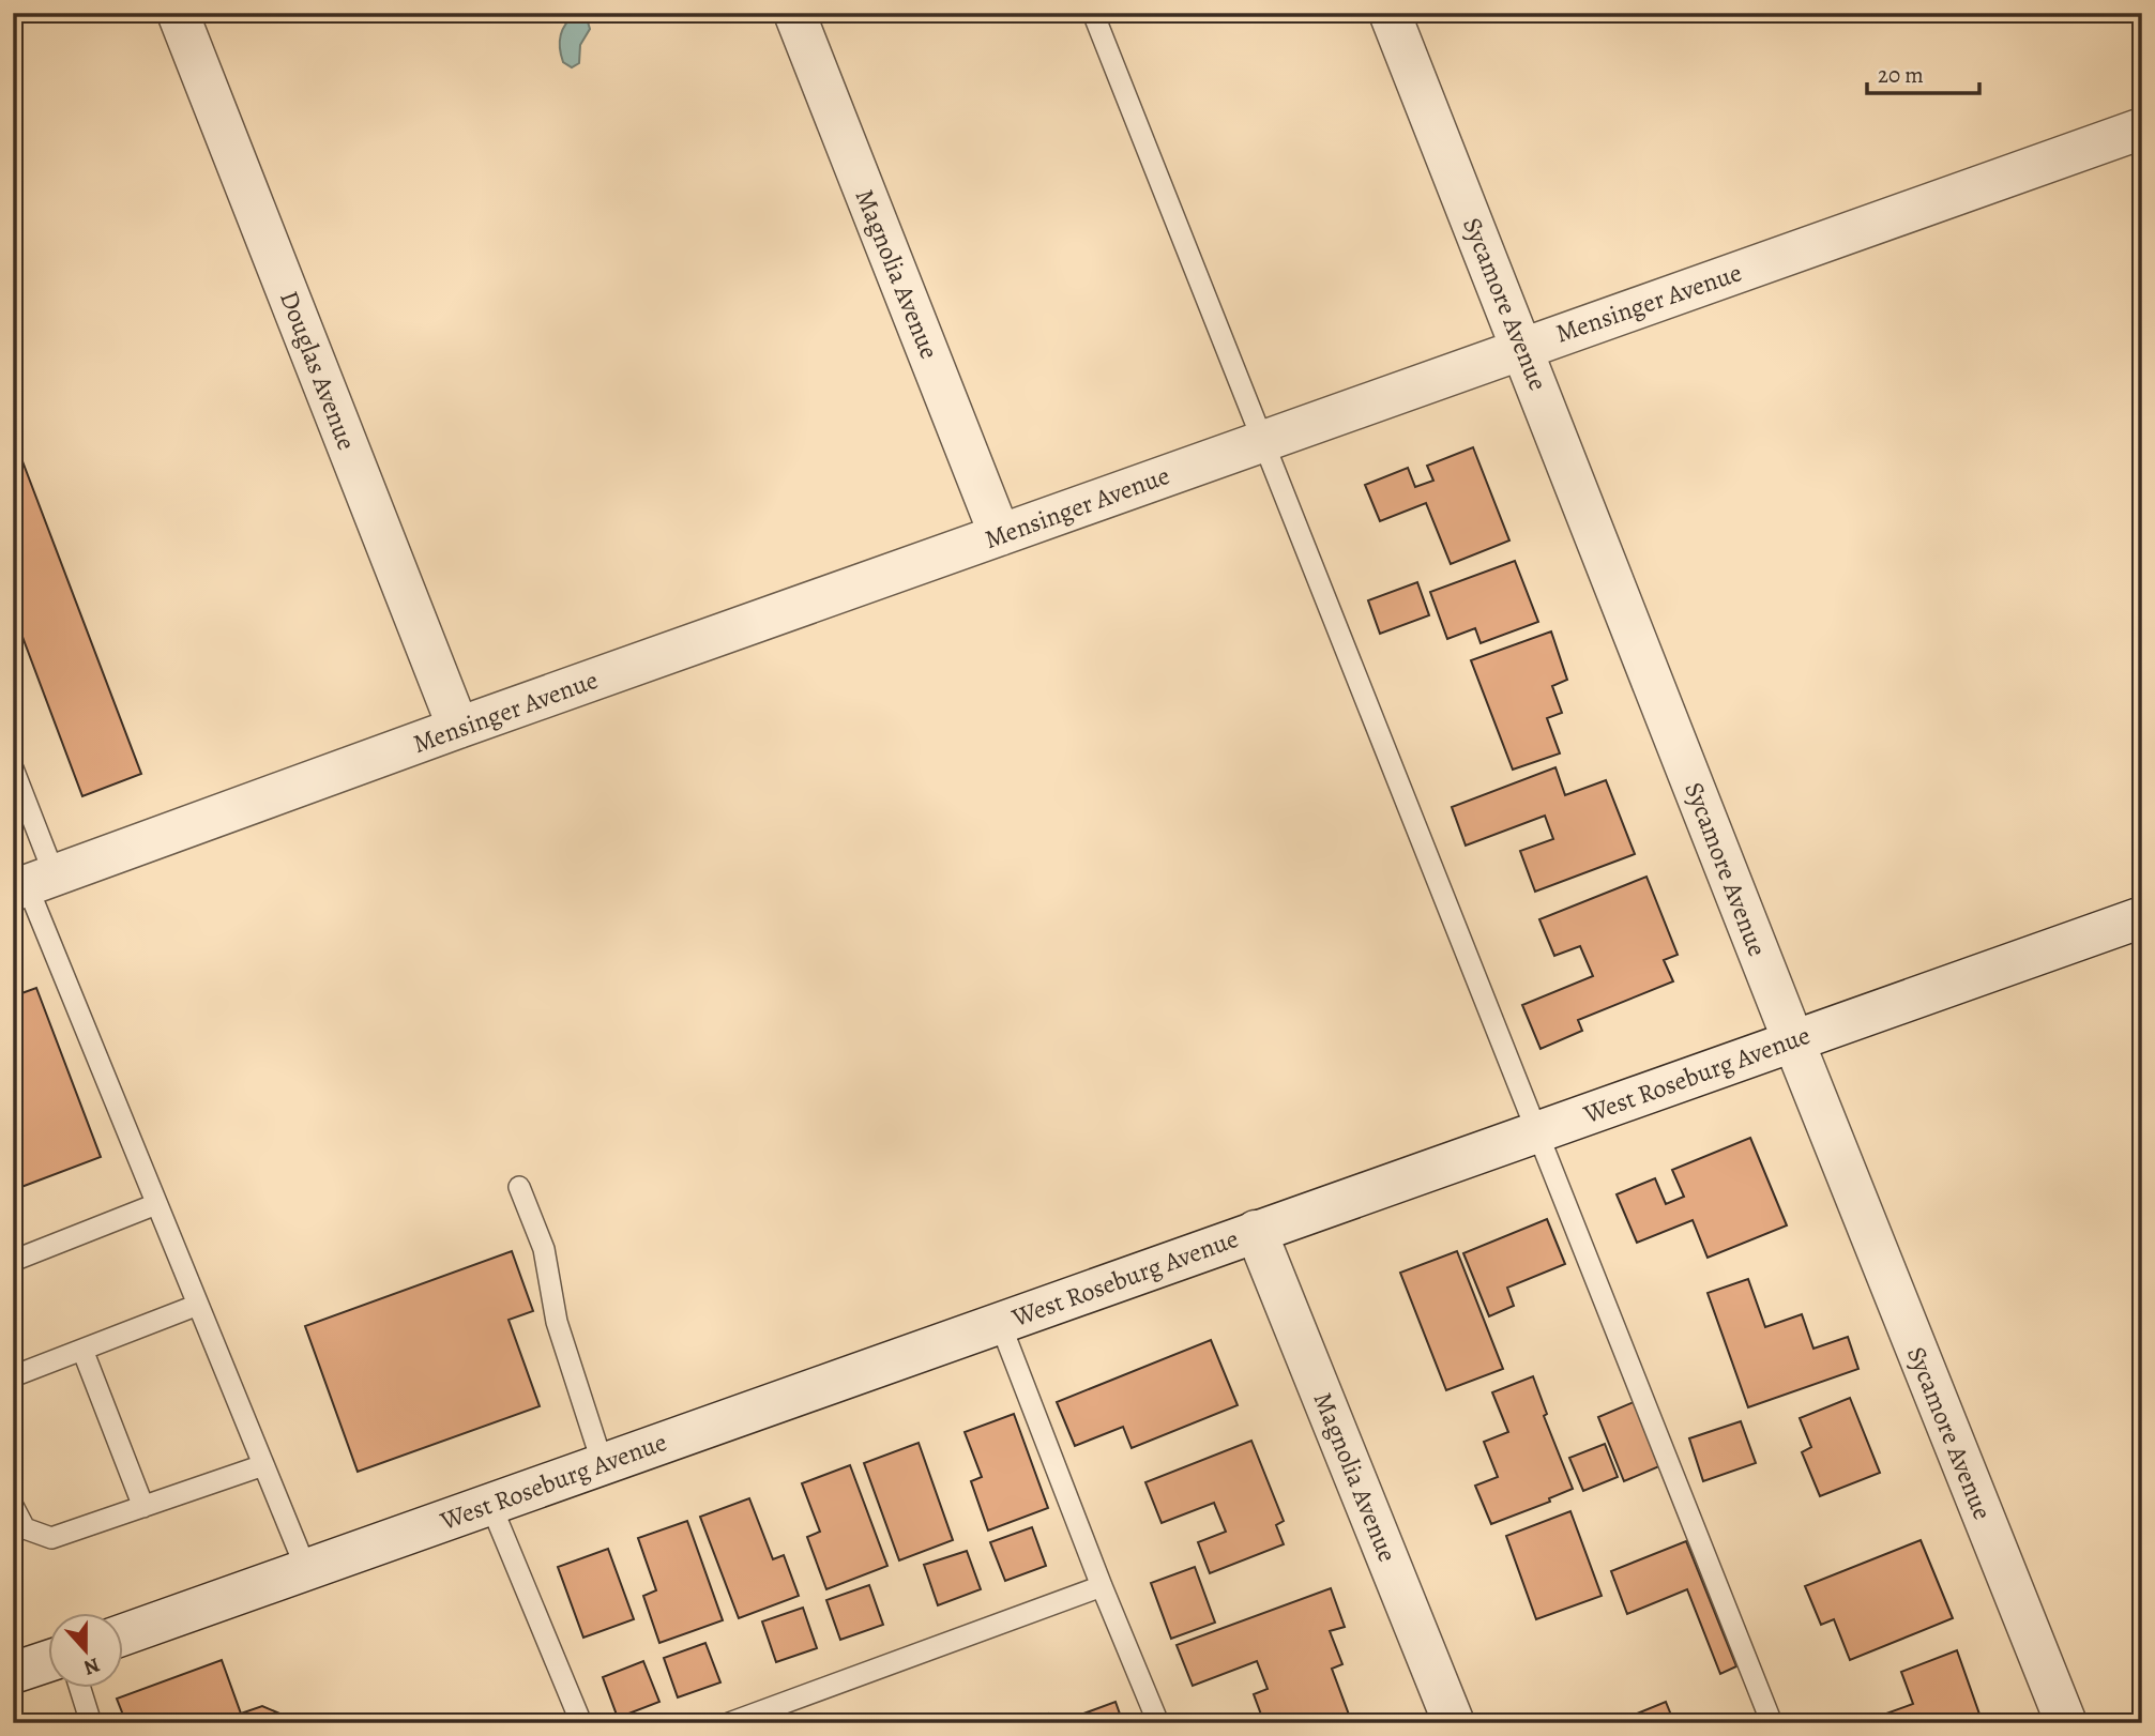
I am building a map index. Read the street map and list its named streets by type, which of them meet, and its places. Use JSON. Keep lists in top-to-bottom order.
{
  "streets": {
    "street": [
      "Magnolia Avenue",
      "Mensinger Avenue",
      "Sycamore Avenue",
      "Douglas Avenue",
      "West Roseburg Avenue"
    ]
  },
  "crossings": [
    ["Magnolia Avenue", "Mensinger Avenue"],
    ["Magnolia Avenue", "West Roseburg Avenue"],
    ["Mensinger Avenue", "Sycamore Avenue"],
    ["Mensinger Avenue", "Douglas Avenue"],
    ["Sycamore Avenue", "West Roseburg Avenue"]
  ],
  "scale_bar": "20 m",
  "north": "bottom"
}
